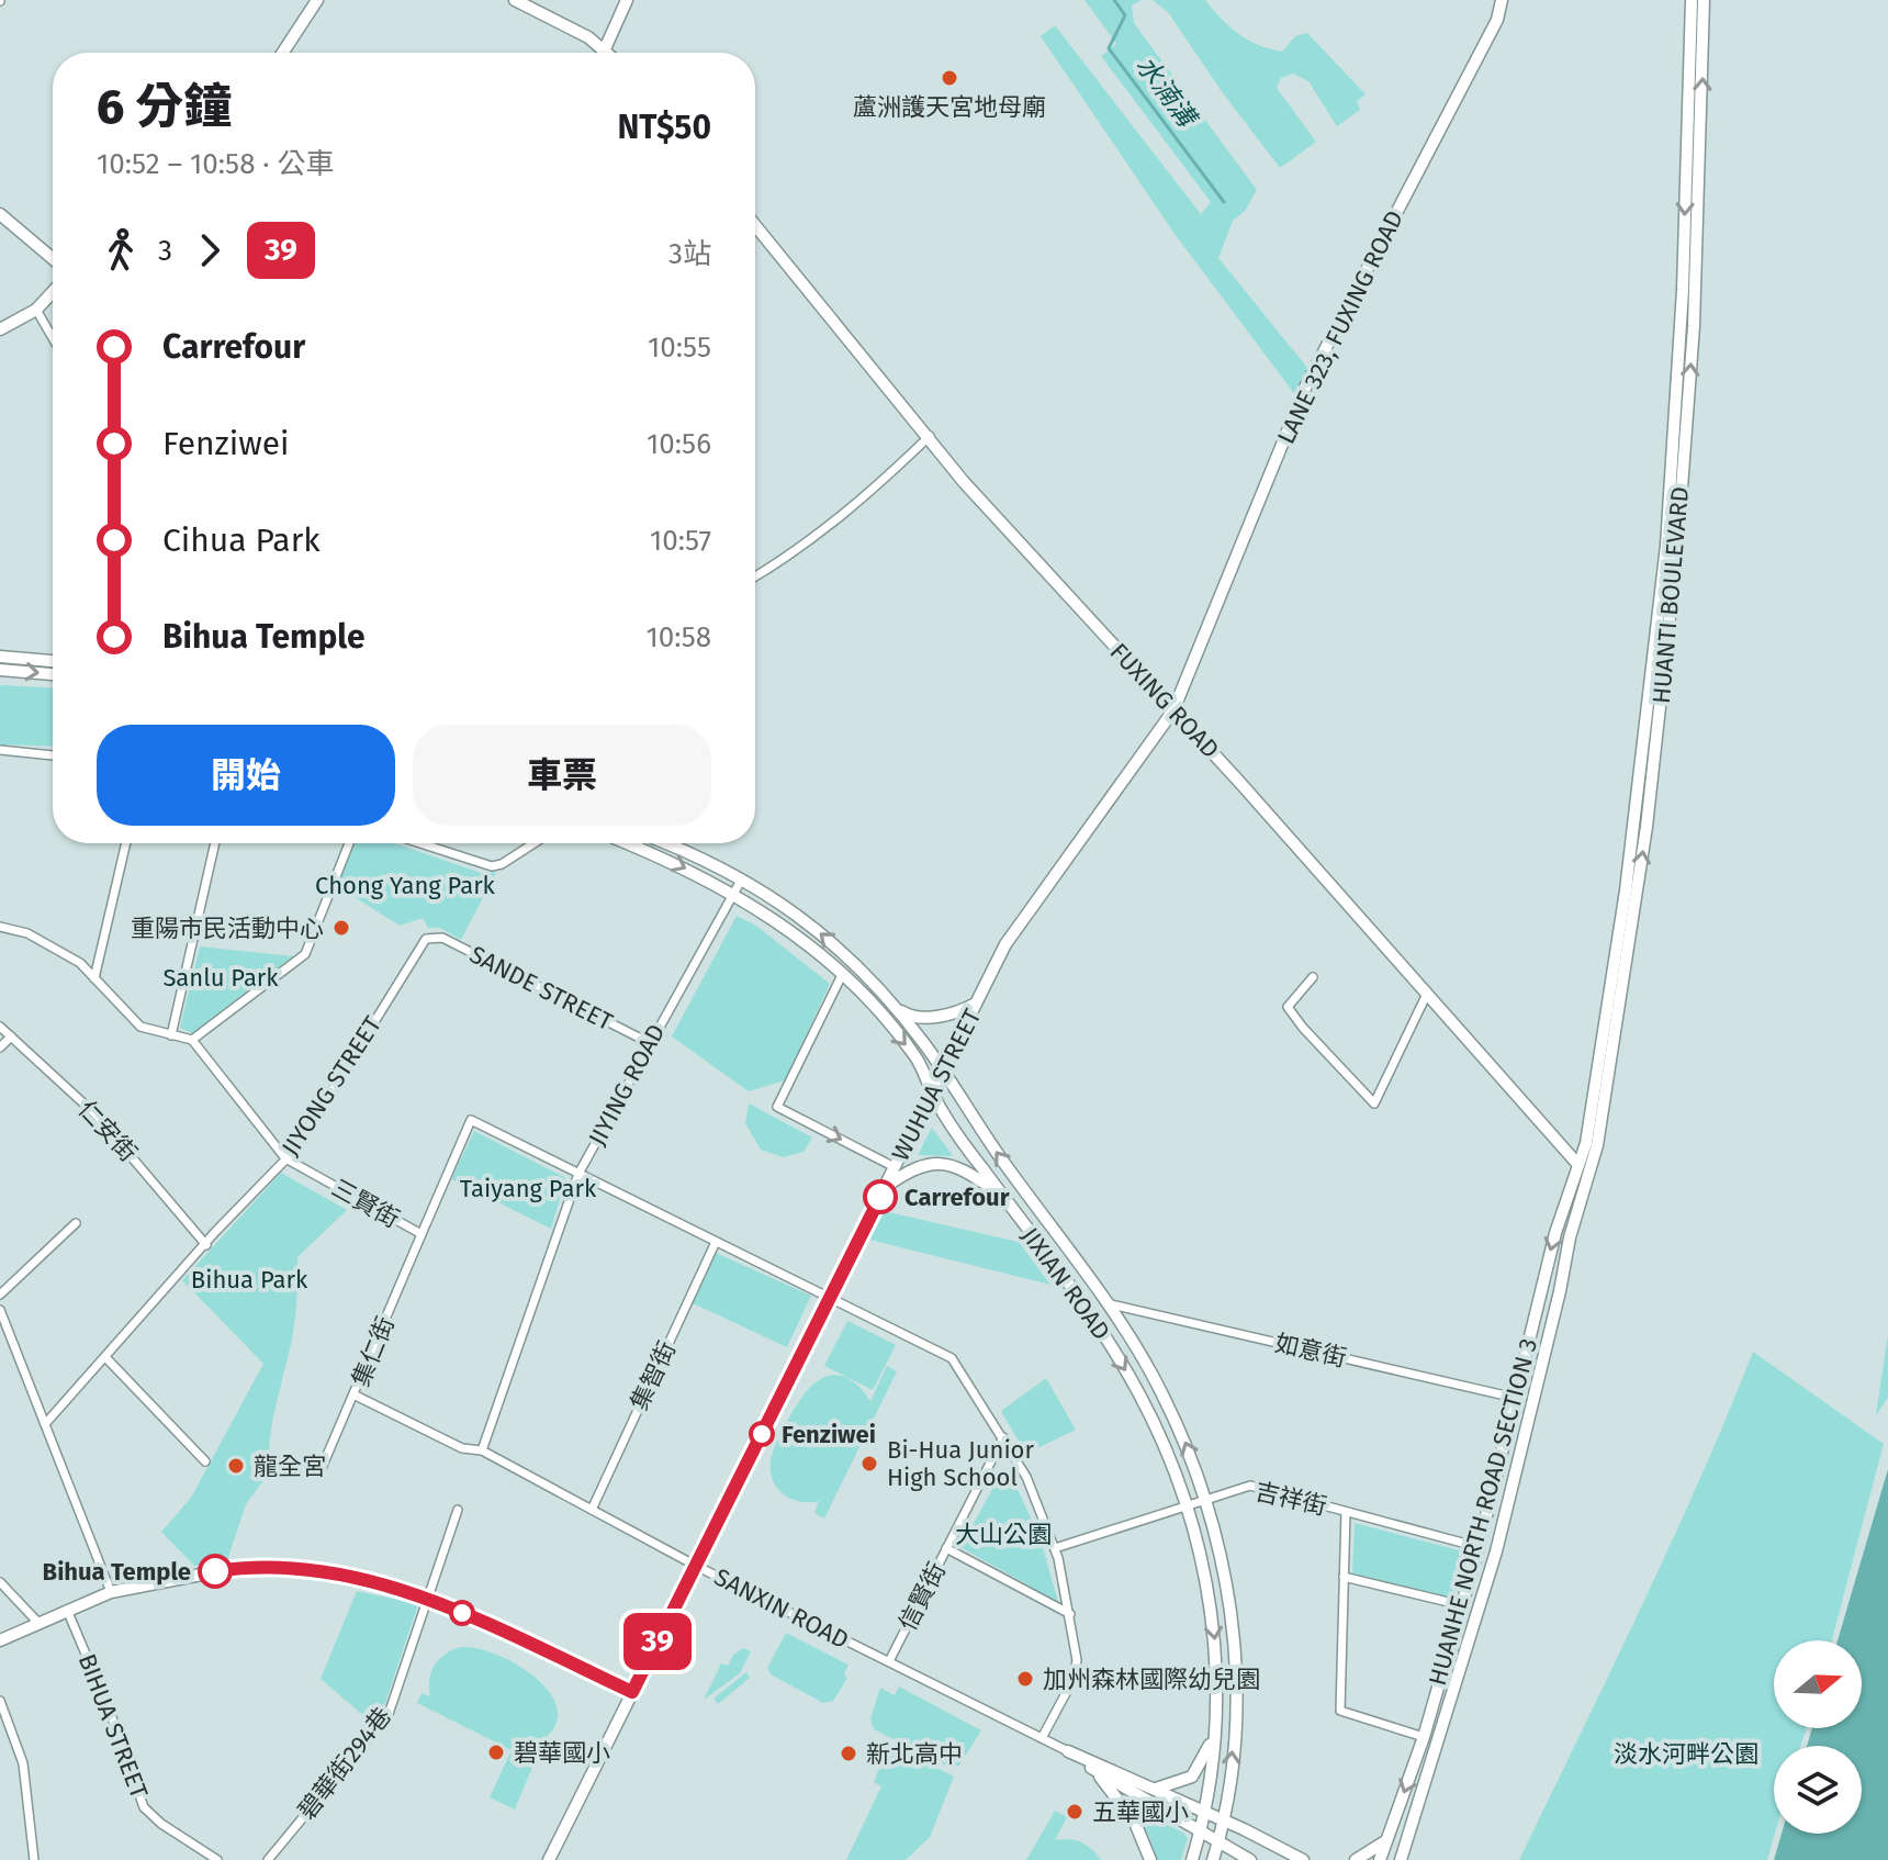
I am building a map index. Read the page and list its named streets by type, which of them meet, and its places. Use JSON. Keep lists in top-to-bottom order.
{
  "streets": {
    "street": [
      "LANE 323, FUXING ROAD",
      "HUANTI BOULEVARD",
      "FUXING ROAD",
      "SANDE STREET",
      "JIYING ROAD",
      "WUHUA STREET",
      "JIYONG STREET",
      "仁安街",
      "三賢街",
      "JIXIAN ROAD",
      "如意街",
      "集仁街",
      "集智街",
      "吉祥街",
      "HUANHE NORTH ROAD SECTION 3",
      "信賢街",
      "SANXIN ROAD",
      "BIHUA STREET",
      "碧華街294巷"
    ]
  },
  "crossings": [
    ["LANE 323, FUXING ROAD", "FUXING ROAD"],
    ["LANE 323, FUXING ROAD", "WUHUA STREET"],
    ["HUANTI BOULEVARD", "FUXING ROAD"],
    ["HUANTI BOULEVARD", "HUANHE NORTH ROAD SECTION 3"],
    ["FUXING ROAD", "WUHUA STREET"],
    ["FUXING ROAD", "HUANHE NORTH ROAD SECTION 3"],
    ["SANDE STREET", "JIYING ROAD"],
    ["SANDE STREET", "JIYONG STREET"],
    ["JIYING ROAD", "三賢街"],
    ["JIYING ROAD", "JIXIAN ROAD"],
    ["JIYING ROAD", "SANXIN ROAD"],
    ["WUHUA STREET", "三賢街"],
    ["WUHUA STREET", "JIXIAN ROAD"],
    ["WUHUA STREET", "SANXIN ROAD"],
    ["JIYONG STREET", "仁安街"],
    ["JIYONG STREET", "三賢街"],
    ["三賢街", "集仁街"],
    ["三賢街", "集智街"],
    ["三賢街", "吉祥街"],
    ["三賢街", "信賢街"],
    ["三賢街", "SANXIN ROAD"],
    ["JIXIAN ROAD", "如意街"],
    ["JIXIAN ROAD", "吉祥街"],
    ["JIXIAN ROAD", "SANXIN ROAD"],
    ["如意街", "HUANHE NORTH ROAD SECTION 3"],
    ["集仁街", "SANXIN ROAD"],
    ["集智街", "SANXIN ROAD"],
    ["吉祥街", "HUANHE NORTH ROAD SECTION 3"],
    ["信賢街", "SANXIN ROAD"]
  ],
  "water": ["水湳溝"],
  "parks": [
    "Chong Yang Park",
    "Sanlu Park",
    "Taiyang Park",
    "Bihua Park",
    "大山公園",
    "淡水河畔公園"
  ],
  "places": [
    "蘆洲護天宮地母廟",
    "重陽市民活動中心",
    "Carrefour",
    "Fenziwei",
    "Bi-Hua Junior High School",
    "龍全宮",
    "Bihua Temple",
    "加州森林國際幼兒園",
    "碧華國小",
    "新北高中",
    "五華國小"
  ],
  "lines": ["bus line 39"],
  "north": "right",
  "page": {
    "on_map": "39",
    "heading": ["6 分鐘", "10:52 – 10:58 · 公車", "NT$50"],
    "legs": ["3", "39", "3站"],
    "list": [
      {
        "name": "Carrefour",
        "value": "10:55"
      },
      {
        "name": "Fenziwei",
        "value": "10:56"
      },
      {
        "name": "Cihua Park",
        "value": "10:57"
      },
      {
        "name": "Bihua Temple",
        "value": "10:58"
      }
    ],
    "buttons": ["開始", "車票"]
  }
}
